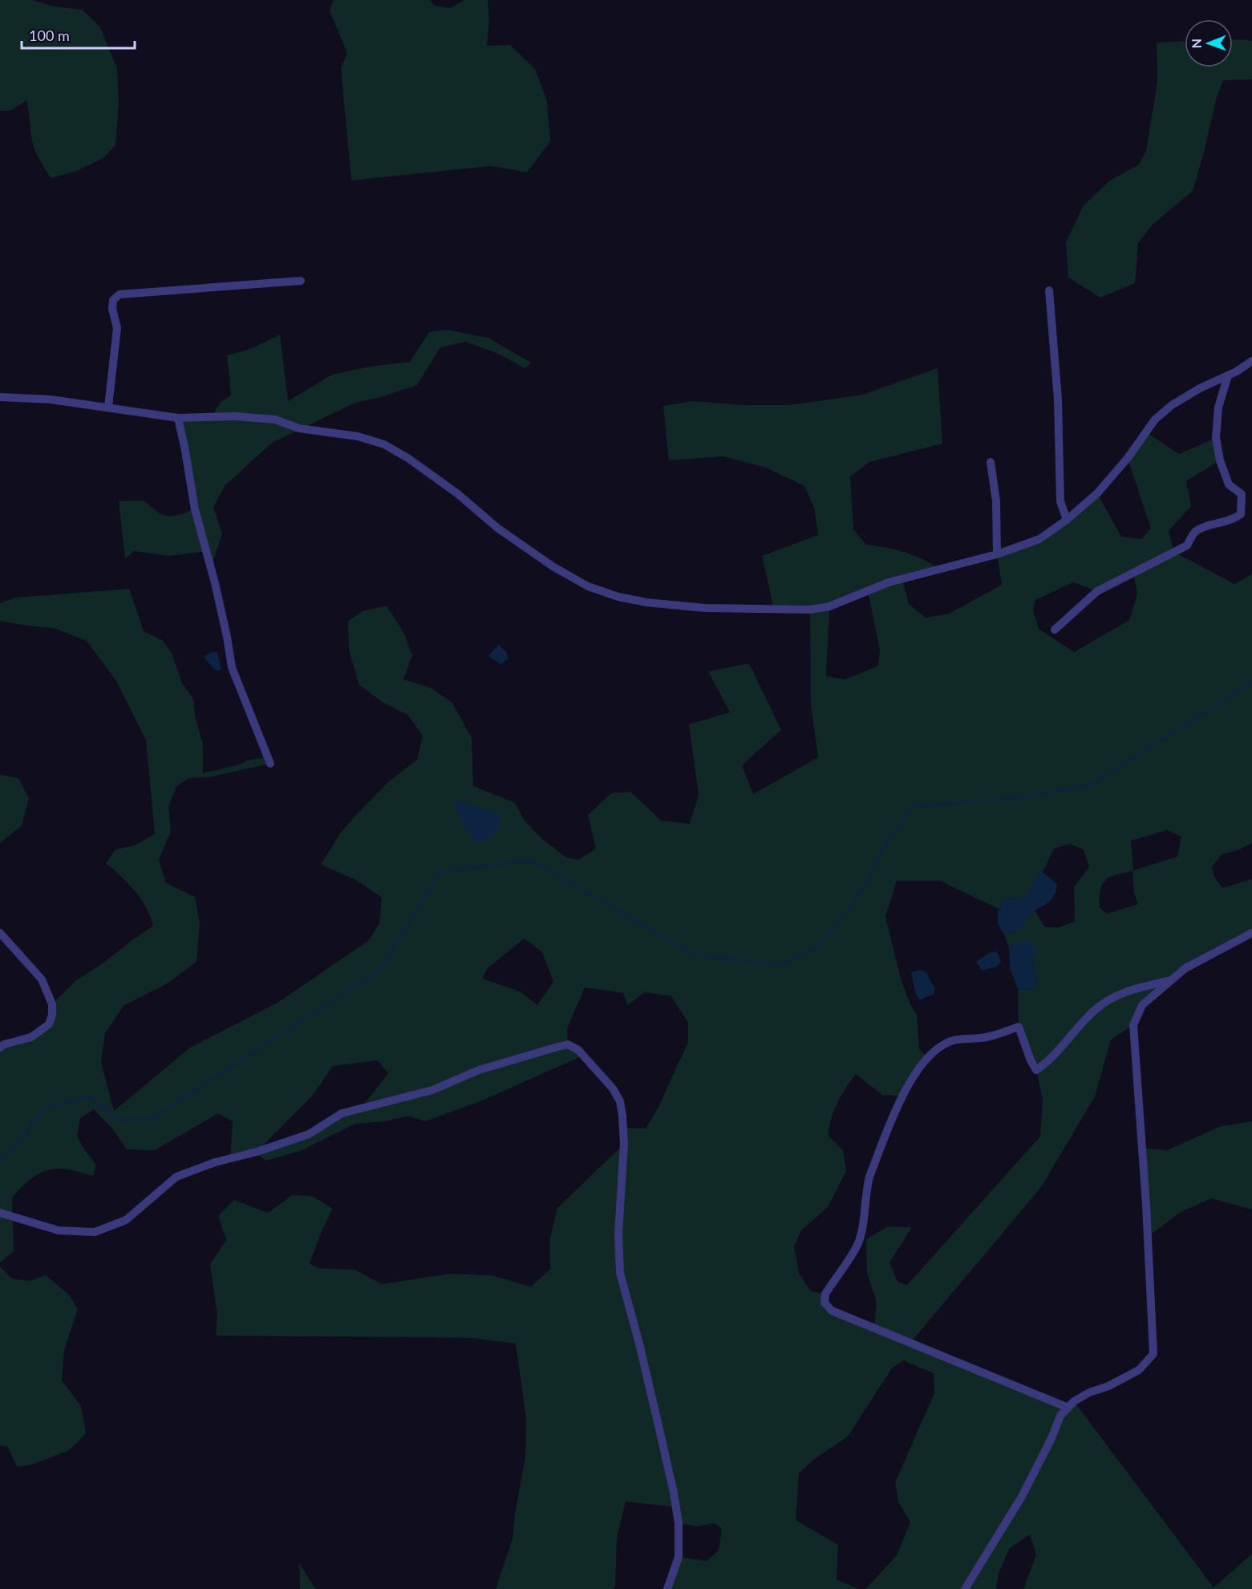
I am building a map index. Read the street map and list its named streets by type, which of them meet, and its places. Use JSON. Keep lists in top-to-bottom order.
{
  "scale_bar": "100 m",
  "north": "left"
}
